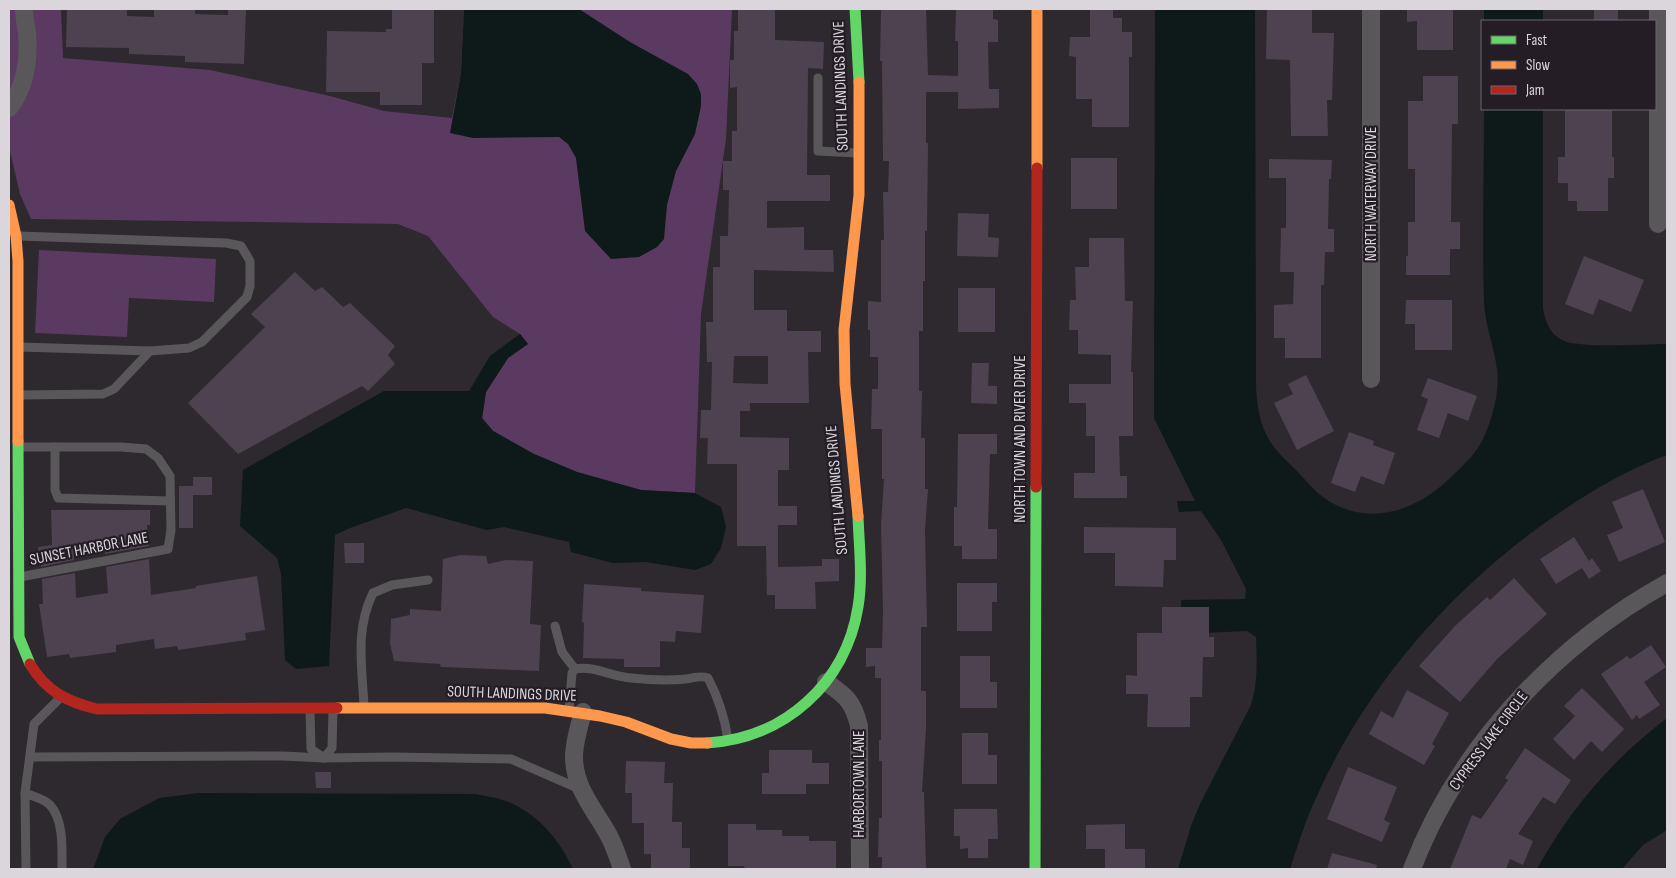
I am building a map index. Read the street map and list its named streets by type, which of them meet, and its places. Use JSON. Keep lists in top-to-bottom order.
{
  "streets": {
    "street": [
      "SOUTH LANDINGS DRIVE",
      "NORTH WATERWAY DRIVE",
      "NORTH TOWN AND RIVER DRIVE",
      "CYPRESS LAKE CIRCLE",
      "HARBORTOWN LANE"
    ],
    "lane": ["SUNSET HARBOR LANE"]
  },
  "crossings": [
    ["SOUTH LANDINGS DRIVE", "SUNSET HARBOR LANE"],
    ["SOUTH LANDINGS DRIVE", "HARBORTOWN LANE"]
  ],
  "legend": ["Fast", "Slow", "Jam"]
}
